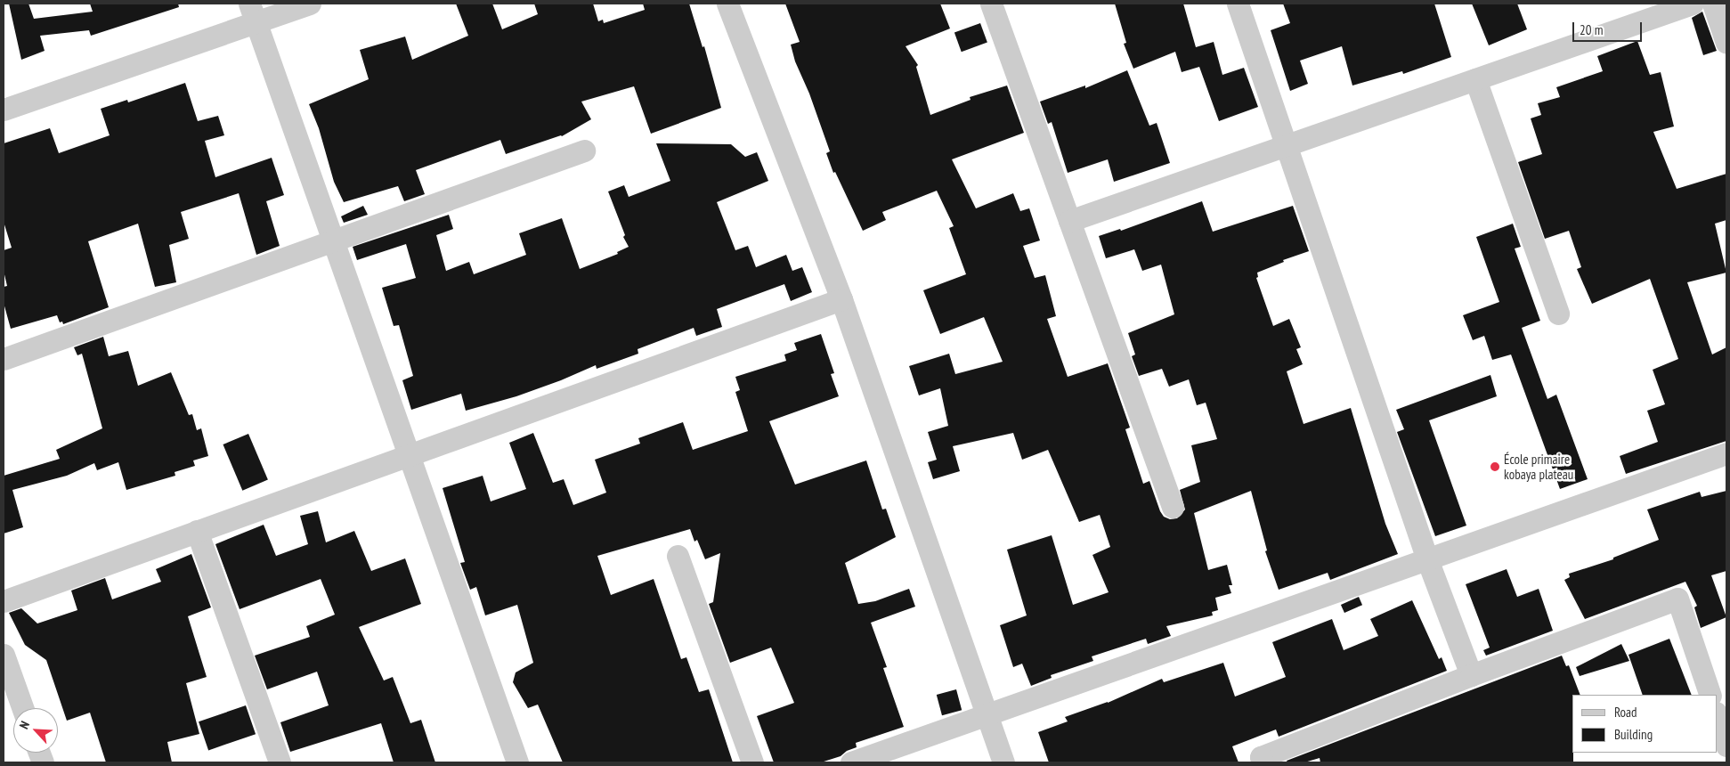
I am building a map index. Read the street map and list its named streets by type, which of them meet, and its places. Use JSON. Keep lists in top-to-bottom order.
{
  "places": ["École primaire kobaya plateau"],
  "legend": ["Road", "Building"],
  "scale_bar": "20 m",
  "north": "top left"
}
